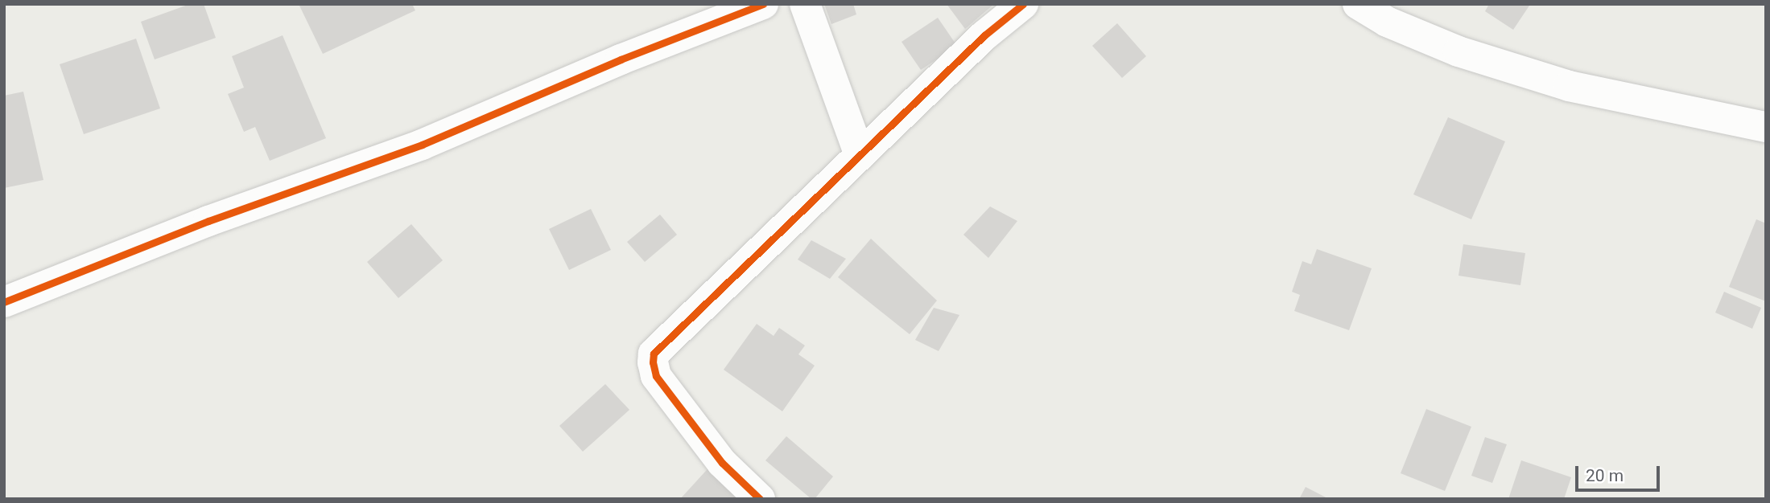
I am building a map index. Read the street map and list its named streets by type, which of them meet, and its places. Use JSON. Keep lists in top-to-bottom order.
{
  "scale_bar": "20 m"
}
